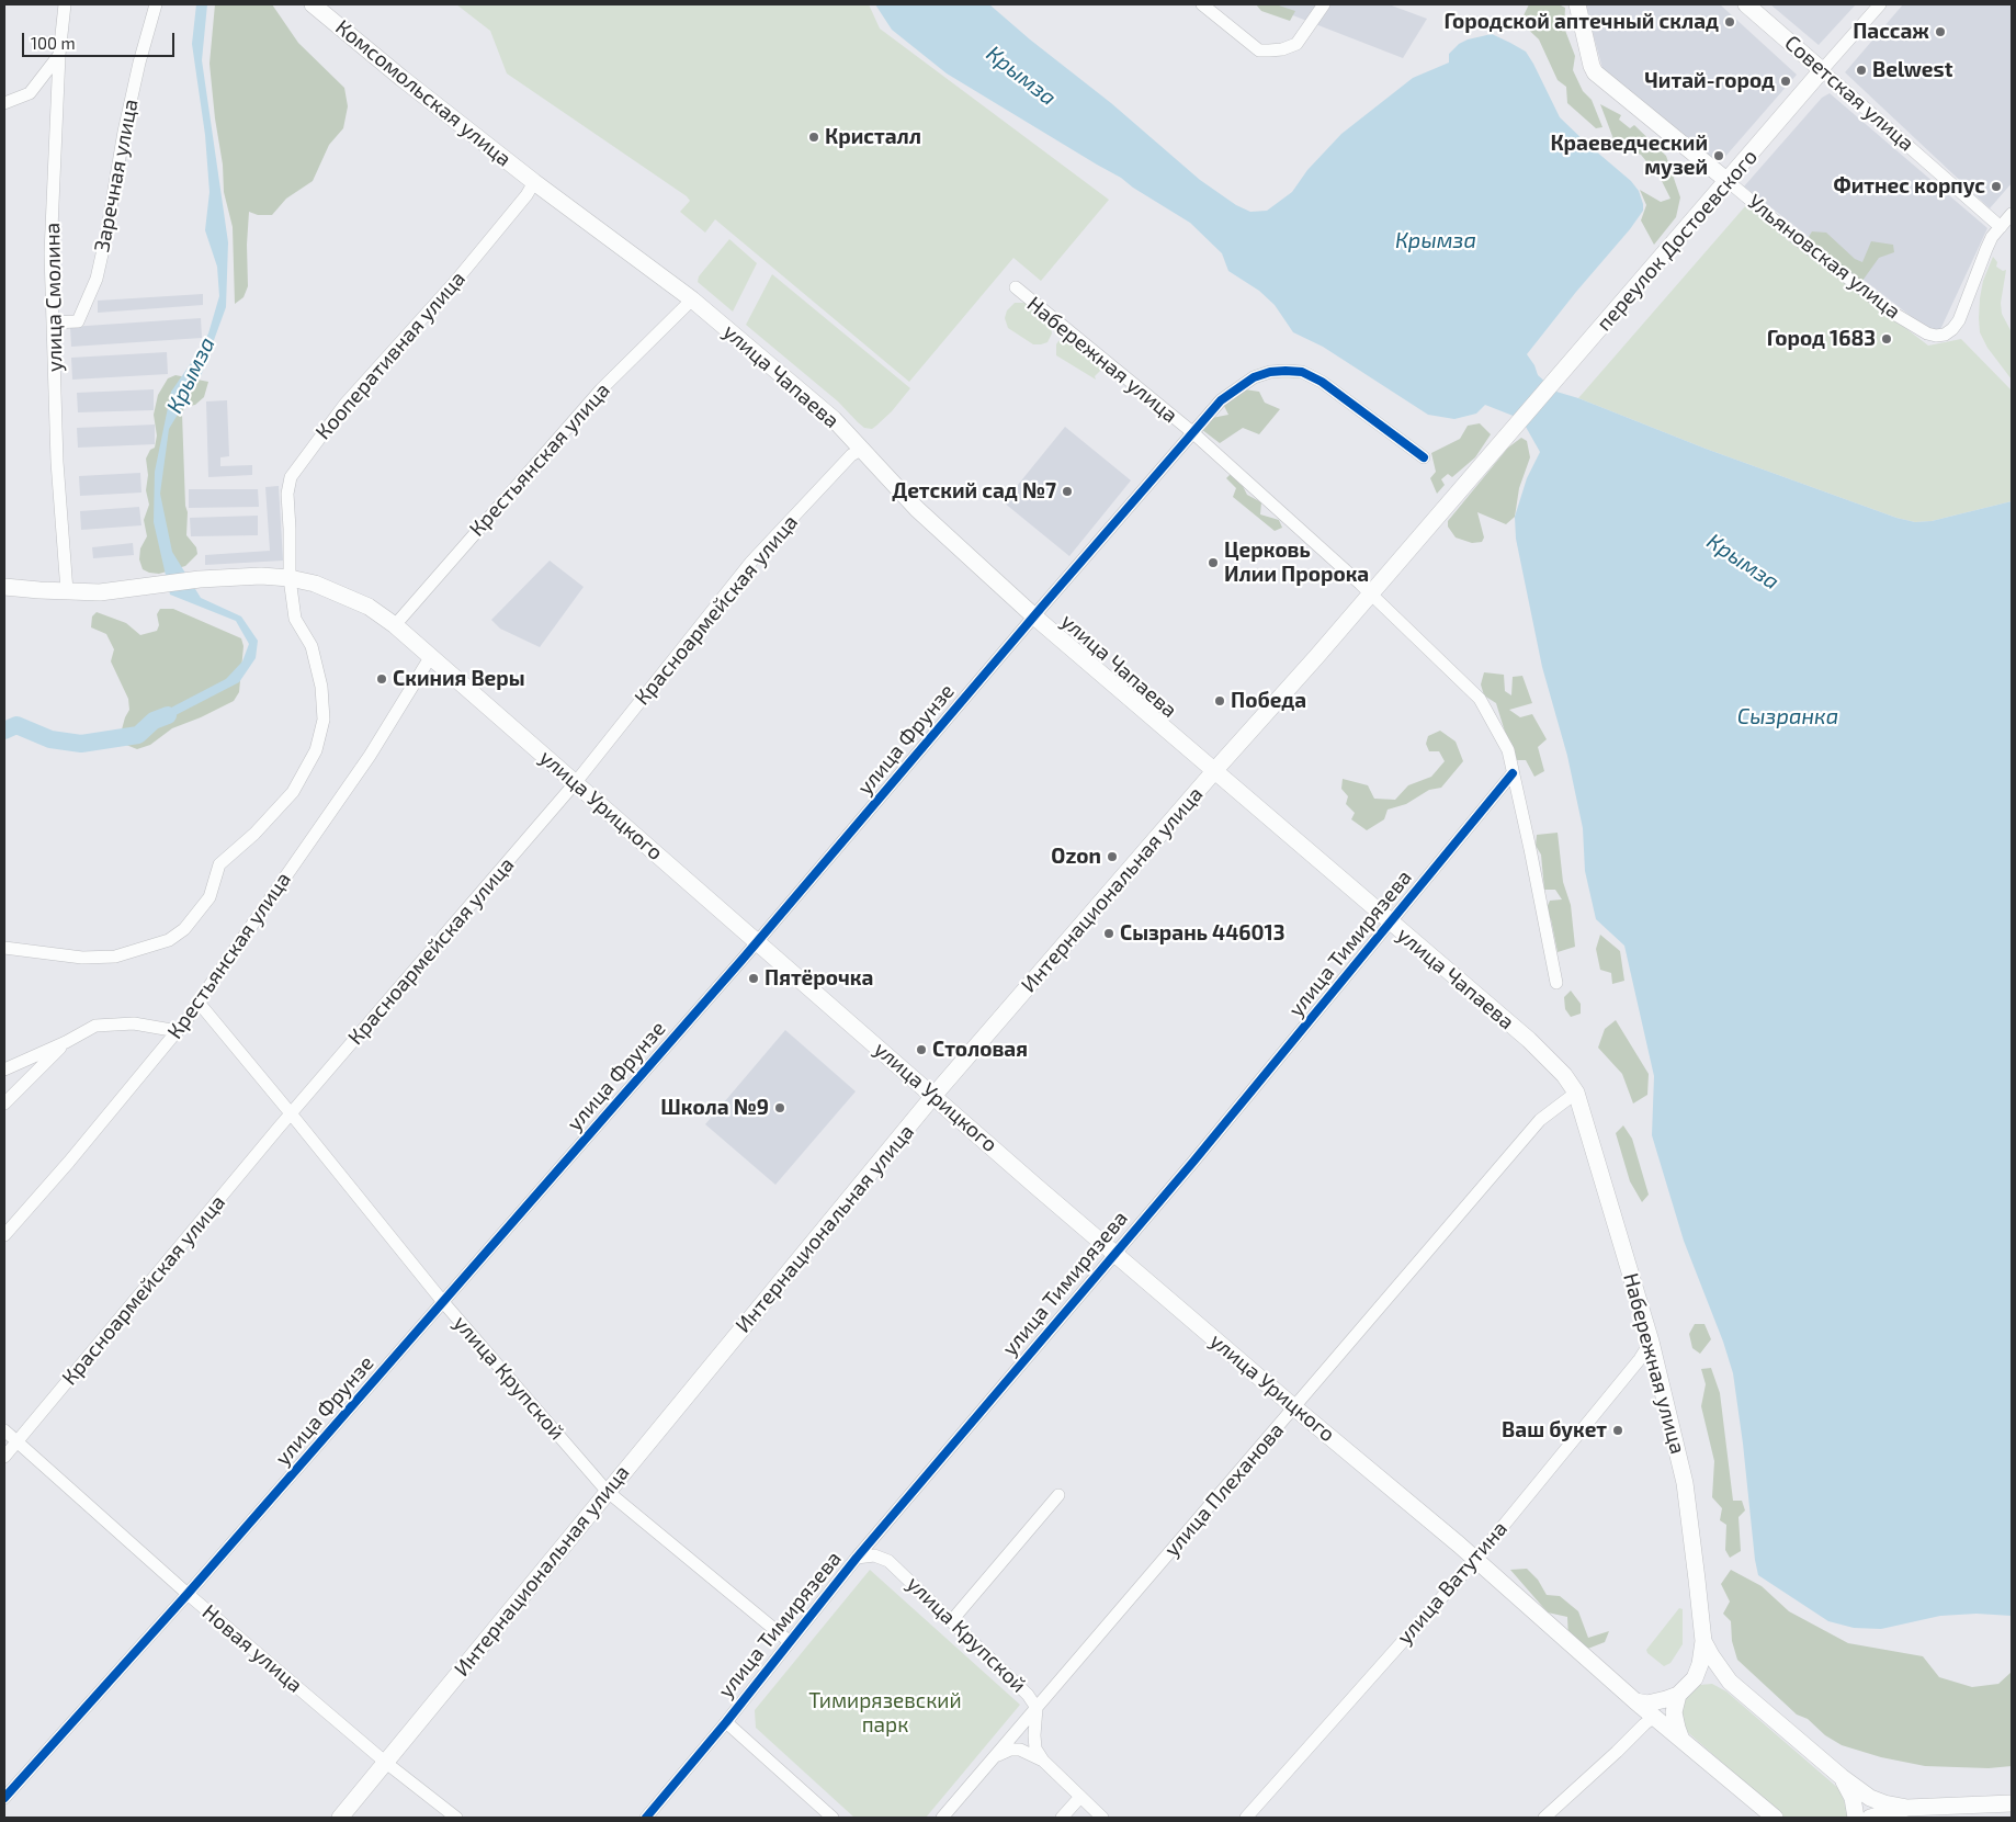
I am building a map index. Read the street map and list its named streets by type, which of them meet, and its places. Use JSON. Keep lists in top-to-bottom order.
{
  "streets": {
    "main road": [
      "Комсомольская улица",
      "Советская улица",
      "переулок Достоевского",
      "Ульяновская улица",
      "Набережная улица",
      "улица Чапаева",
      "улица Урицкого",
      "Интернациональная улица"
    ],
    "street": [
      "Заречная улица",
      "улица Смолина",
      "Кооперативная улица",
      "Крестьянская улица",
      "Красноармейская улица",
      "улица Фрунзе",
      "улица Тимирязева",
      "улица Крупской",
      "улица Плеханова",
      "улица Ватутина",
      "Новая улица"
    ]
  },
  "crossings": [
    ["Комсомольская улица", "Кооперативная улица"],
    ["Комсомольская улица", "улица Чапаева"],
    ["Советская улица", "переулок Достоевского"],
    ["Советская улица", "Ульяновская улица"],
    ["Заречная улица", "улица Смолина"],
    ["переулок Достоевского", "Ульяновская улица"],
    ["переулок Достоевского", "Интернациональная улица"],
    ["улица Смолина", "улица Урицкого"],
    ["Кооперативная улица", "улица Чапаева"],
    ["Кооперативная улица", "улица Урицкого"],
    ["Набережная улица", "улица Чапаева"],
    ["Набережная улица", "улица Фрунзе"],
    ["Набережная улица", "Интернациональная улица"],
    ["Набережная улица", "улица Тимирязева"],
    ["Набережная улица", "улица Плеханова"],
    ["Набережная улица", "улица Ватутина"],
    ["улица Чапаева", "Крестьянская улица"],
    ["улица Чапаева", "Красноармейская улица"],
    ["улица Чапаева", "улица Фрунзе"],
    ["улица Чапаева", "Интернациональная улица"],
    ["улица Чапаева", "улица Тимирязева"],
    ["улица Чапаева", "улица Плеханова"],
    ["Крестьянская улица", "улица Урицкого"],
    ["Крестьянская улица", "улица Крупской"],
    ["Красноармейская улица", "улица Урицкого"],
    ["Красноармейская улица", "улица Крупской"],
    ["Красноармейская улица", "Новая улица"],
    ["улица Фрунзе", "улица Урицкого"],
    ["улица Фрунзе", "улица Крупской"],
    ["улица Фрунзе", "Новая улица"],
    ["улица Урицкого", "Интернациональная улица"],
    ["улица Урицкого", "улица Тимирязева"],
    ["улица Урицкого", "улица Плеханова"],
    ["улица Урицкого", "улица Ватутина"],
    ["Интернациональная улица", "улица Крупской"],
    ["Интернациональная улица", "Новая улица"],
    ["улица Тимирязева", "улица Крупской"],
    ["улица Крупской", "улица Плеханова"]
  ],
  "water": ["Крымза", "Сызранка"],
  "parks": ["Тимирязевский парк"],
  "places": [
    "Городской аптечный склад",
    "Пассаж",
    "Belwest",
    "Читай-город",
    "Кристалл",
    "Краеведческий музей",
    "Фитнес корпус",
    "Город 1683",
    "Детский сад №7",
    "Церковь Илии Пророка",
    "Скиния Веры",
    "Победа",
    "Ozon",
    "Сызрань 446013",
    "Пятёрочка",
    "Столовая",
    "Школа №9",
    "Ваш букет"
  ],
  "scale_bar": "100 m"
}
